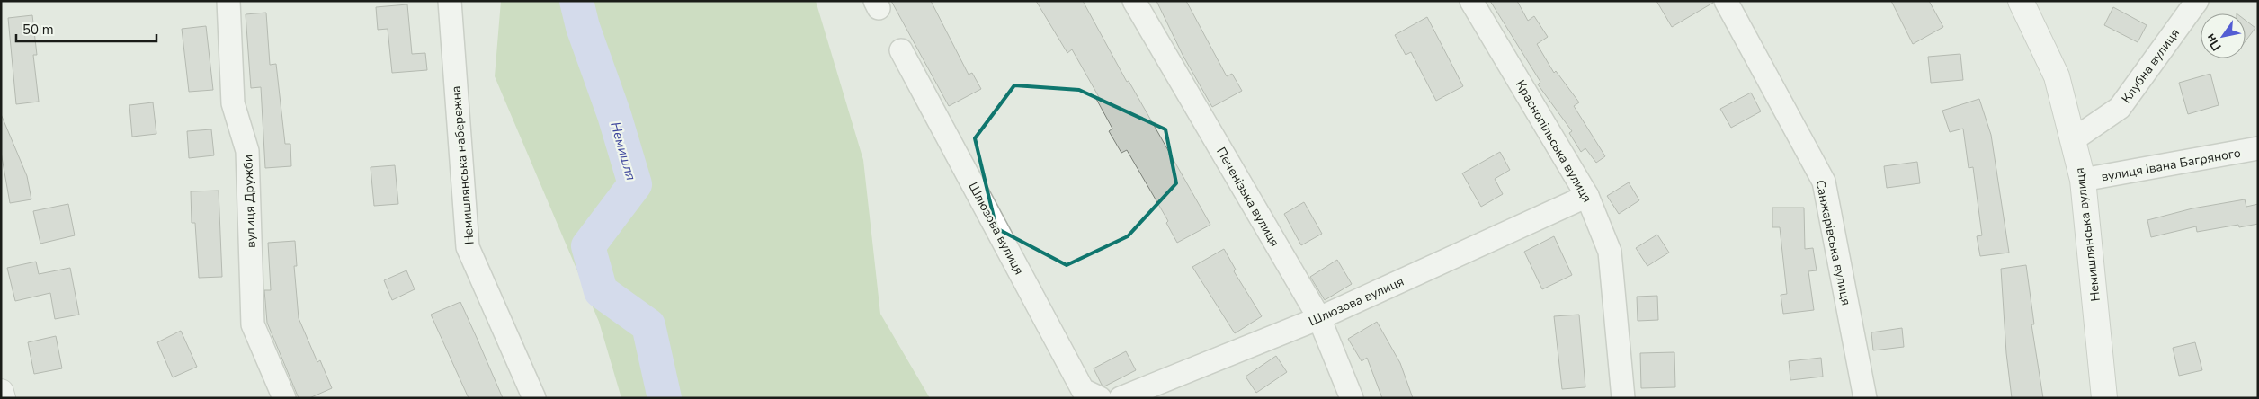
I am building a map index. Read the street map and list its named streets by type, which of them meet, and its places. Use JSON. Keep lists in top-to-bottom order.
{
  "streets": {
    "street": [
      "Клубна вулиця",
      "Краснопільська вулиця",
      "вулиця Івана Багряного",
      "Немишлянська набережна",
      "Печенізька вулиця",
      "вулиця Дружби",
      "Шлюзова вулиця",
      "Немишлянська вулиця",
      "Санжарівська вулиця"
    ]
  },
  "crossings": [
    ["Клубна вулиця", "Немишлянська вулиця"],
    ["Краснопільська вулиця", "Шлюзова вулиця"],
    ["вулиця Івана Багряного", "Немишлянська вулиця"],
    ["Печенізька вулиця", "Шлюзова вулиця"]
  ],
  "water": ["Немишля"],
  "scale_bar": "50 m",
  "north": "bottom left"
}
